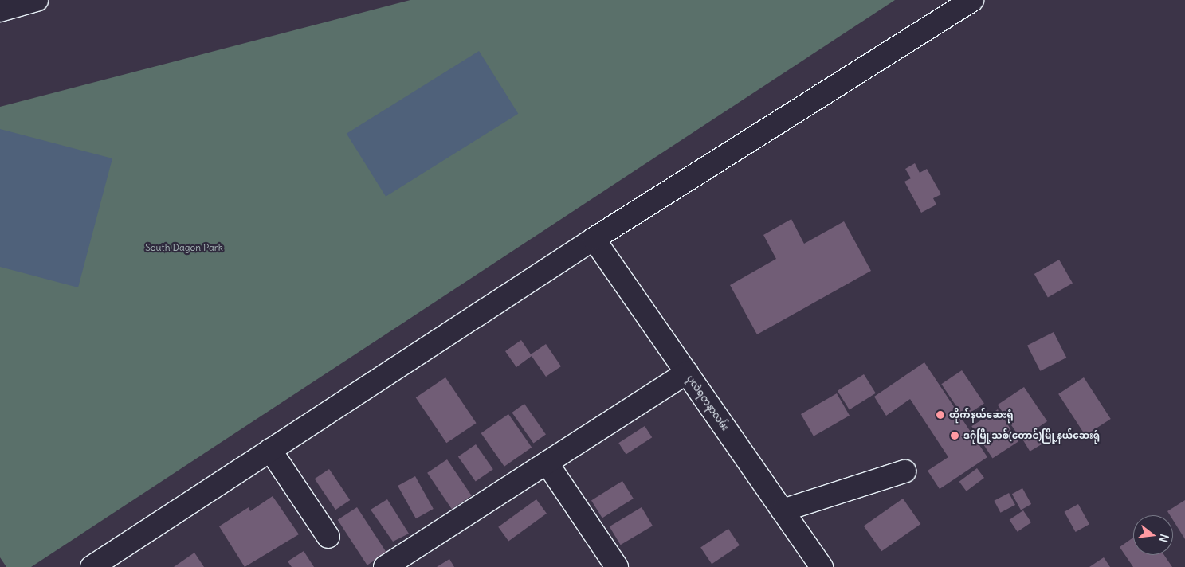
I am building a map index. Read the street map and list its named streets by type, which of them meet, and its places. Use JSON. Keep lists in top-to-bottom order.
{
  "streets": {
    "main road": ["ပုလဲရတနာလမ်း"]
  },
  "parks": ["South Dagon Park"],
  "places": ["တိုက်နယ်ဆေးရုံ", "ဒဂုံမြို့သစ်(တောင်)မြို့နယ်ဆေးရုံ"],
  "north": "right"
}
